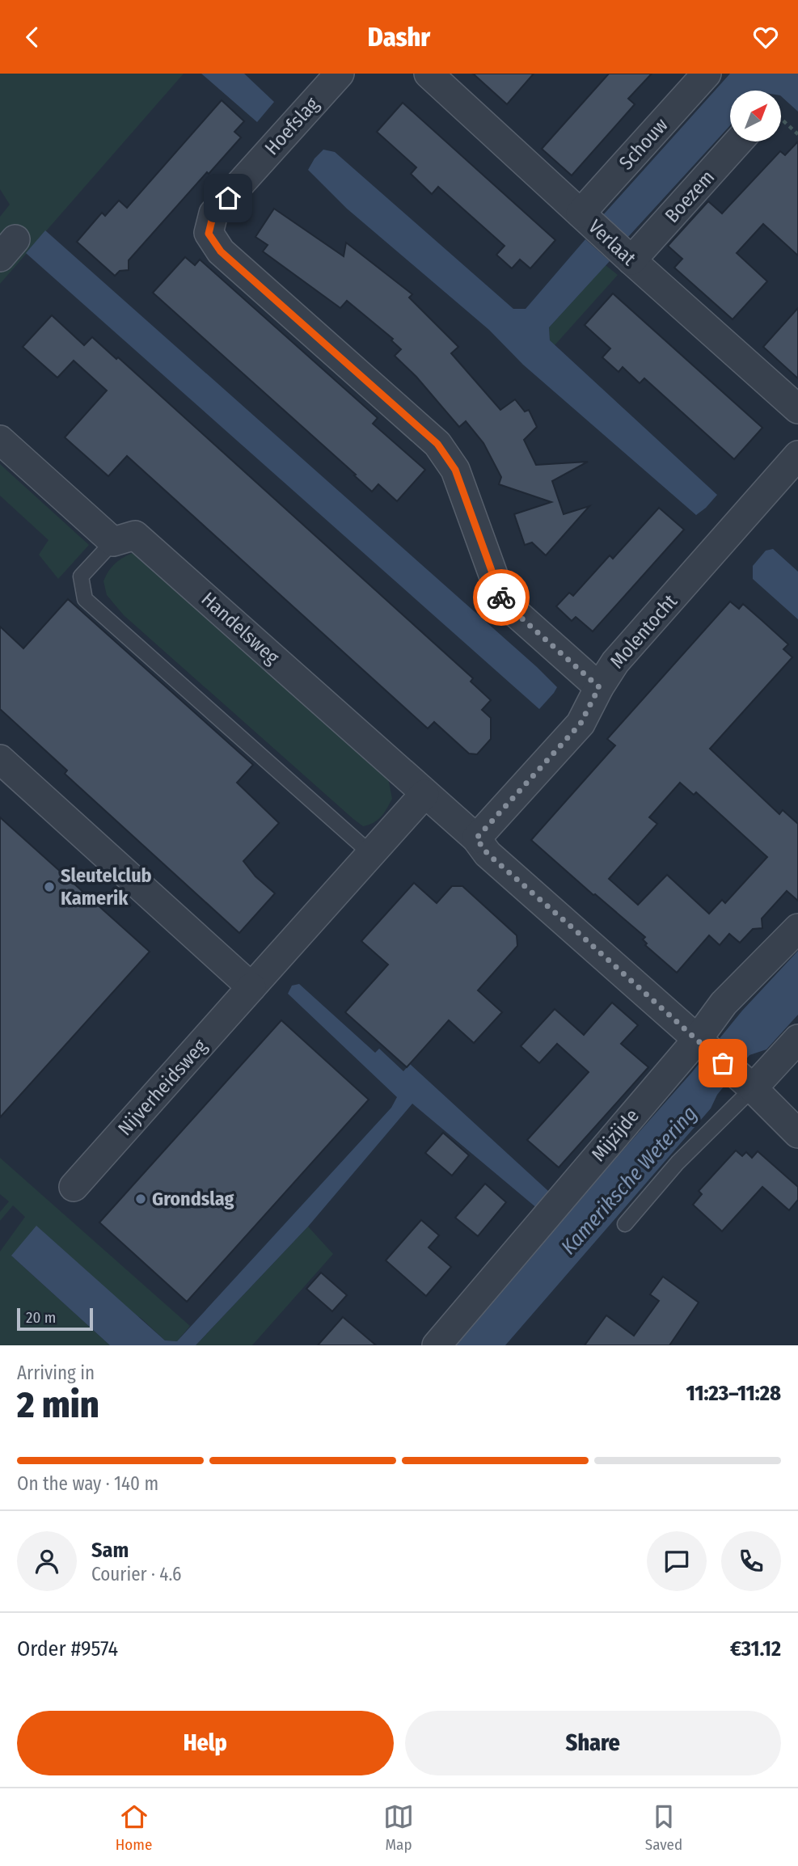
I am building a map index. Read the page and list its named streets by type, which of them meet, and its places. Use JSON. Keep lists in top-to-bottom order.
{
  "streets": {
    "street": [
      "Hoefslag",
      "Schouw",
      "Boezem",
      "Verlaat",
      "Handelsweg",
      "Molentocht",
      "Nijverheidsweg",
      "Mijzijde"
    ]
  },
  "crossings": [
    ["Hoefslag", "Molentocht"],
    ["Schouw", "Verlaat"],
    ["Boezem", "Verlaat"],
    ["Handelsweg", "Molentocht"],
    ["Handelsweg", "Nijverheidsweg"]
  ],
  "water": ["Kameriksche Wetering"],
  "places": ["Sleutelclub Kamerik", "Grondslag"],
  "scale_bar": "20 m",
  "north": "top right",
  "page": {
    "header": "Dashr",
    "scale": "20 m",
    "heading": ["2 min", "Arriving in", "11:23–11:28"],
    "panel": [
      "Sam",
      "Courier · 4.6",
      "Order #9574",
      "€31.12"
    ],
    "bar": "On the way · 140 m",
    "buttons": ["Help", "Share"],
    "tabs": ["Home", "Map", "Saved"]
  }
}
